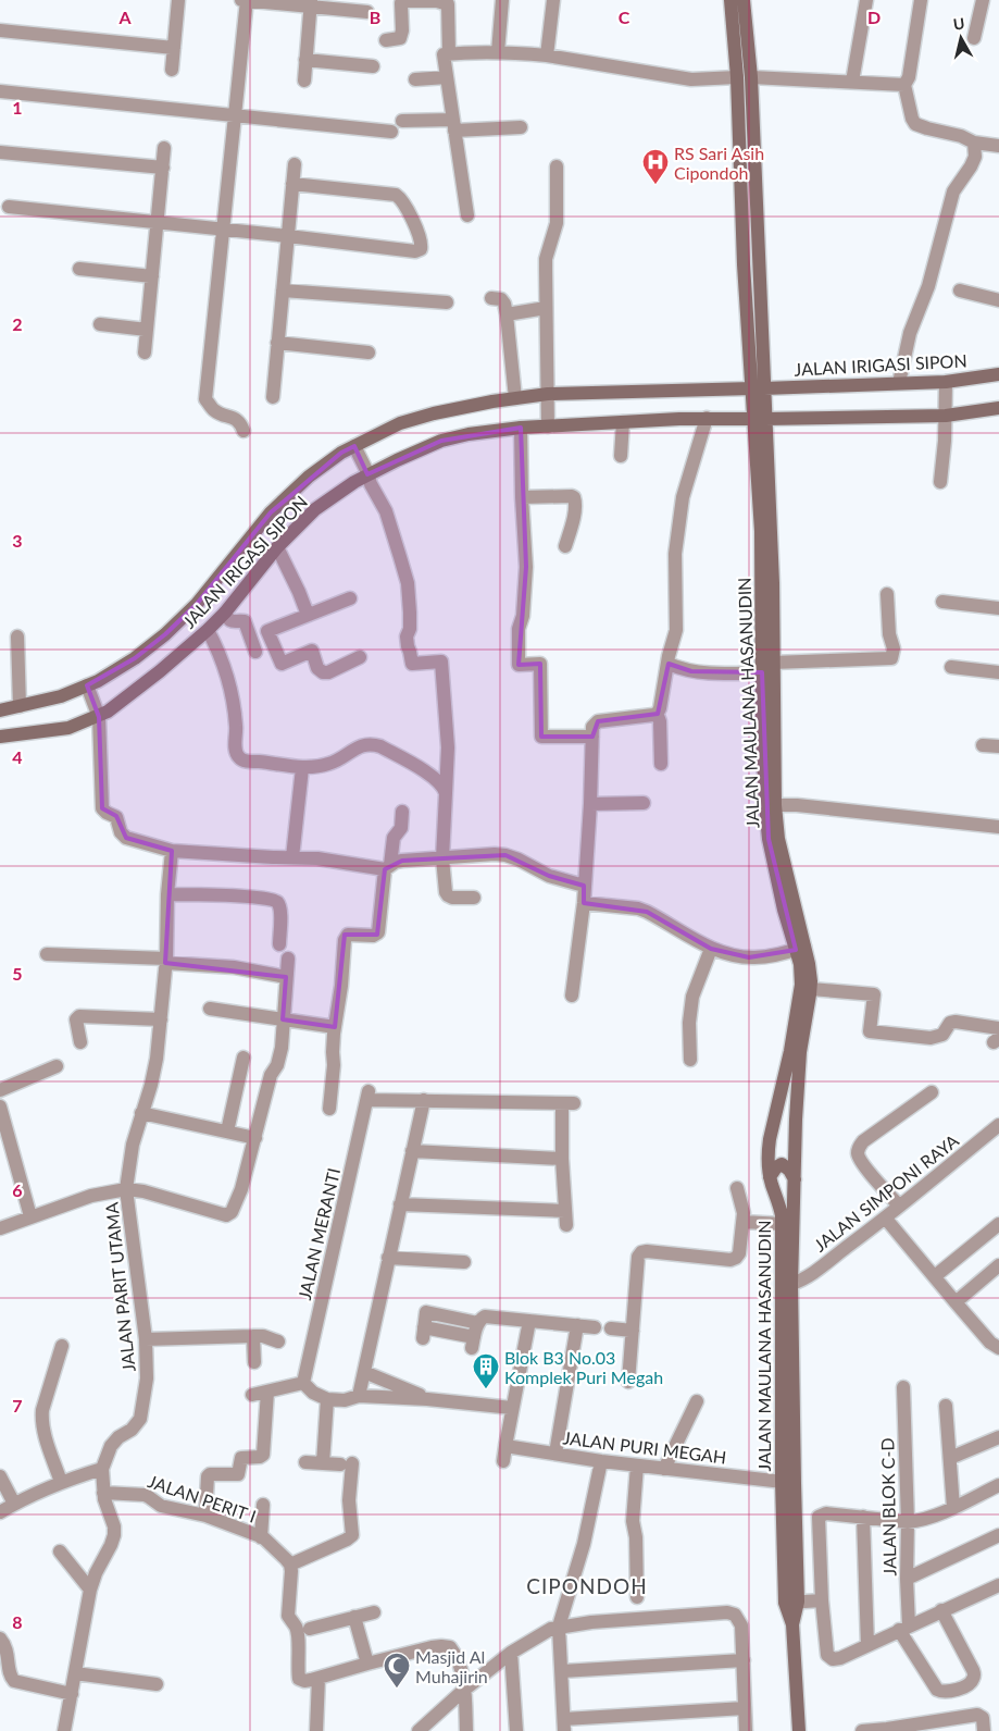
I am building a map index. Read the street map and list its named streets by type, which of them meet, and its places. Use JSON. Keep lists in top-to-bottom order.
{
  "streets": {
    "street": [
      "JALAN IRIGASI SIPON",
      "JALAN MAULANA HASANUDIN",
      "JALAN SIMPONI RAYA",
      "JALAN MERANTI",
      "JALAN PARIT UTAMA",
      "JALAN PURI MEGAH",
      "JALAN PERIT I",
      "JALAN BLOK C-D"
    ]
  },
  "crossings": [
    ["JALAN IRIGASI SIPON", "JALAN MAULANA HASANUDIN"],
    ["JALAN MAULANA HASANUDIN", "JALAN SIMPONI RAYA"],
    ["JALAN MAULANA HASANUDIN", "JALAN PURI MEGAH"],
    ["JALAN PARIT UTAMA", "JALAN PERIT I"]
  ],
  "districts": ["CIPONDOH"],
  "places": {
    "hospital": ["RS Sari Asih Cipondoh"],
    "building": ["Blok B3 No.03 Komplek Puri Megah"],
    "mosque": ["Masjid Al Muhajirin"]
  },
  "north": "top",
  "grid": {
    "columns": [
      "A",
      "B",
      "C",
      "D"
    ],
    "rows": [
      "1",
      "2",
      "3",
      "4",
      "5",
      "6",
      "7",
      "8"
    ]
  }
}
